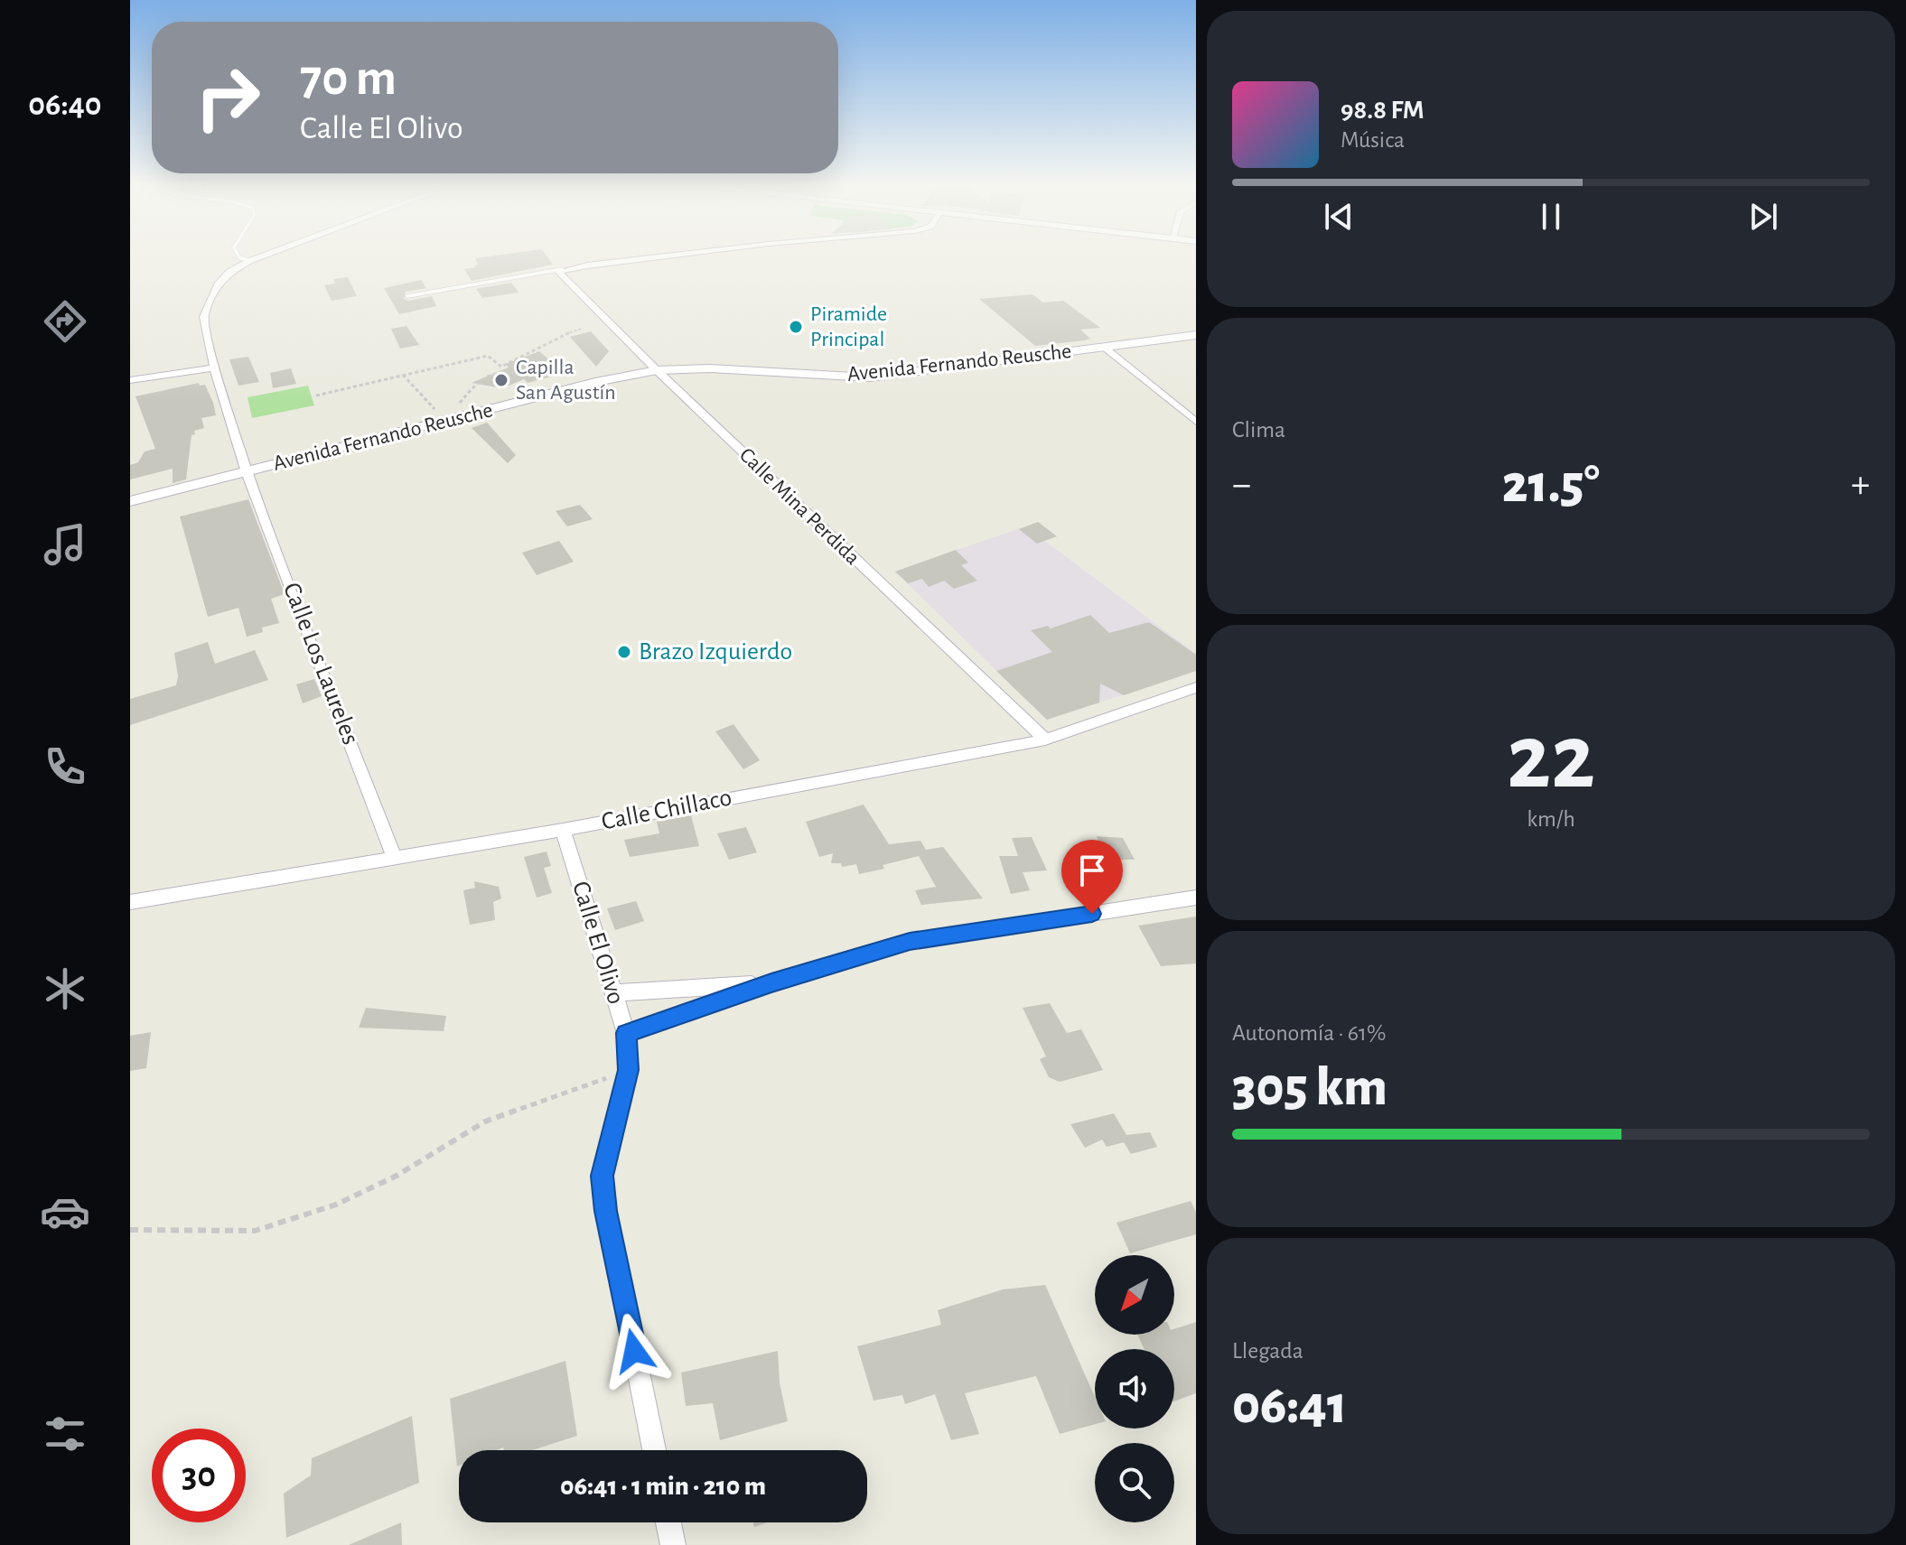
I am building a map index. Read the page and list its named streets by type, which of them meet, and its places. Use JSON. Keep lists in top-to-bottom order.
{
  "streets": {
    "street": [
      "Avenida Fernando Reusche",
      "Calle Mina Perdida",
      "Calle Los Laureles",
      "Calle Chillaco",
      "Calle El Olivo"
    ]
  },
  "crossings": [
    ["Avenida Fernando Reusche", "Calle Mina Perdida"],
    ["Avenida Fernando Reusche", "Calle Los Laureles"],
    ["Calle Mina Perdida", "Calle Chillaco"],
    ["Calle Los Laureles", "Calle Chillaco"],
    ["Calle Chillaco", "Calle El Olivo"]
  ],
  "places": ["Piramide Principal", "Capilla San Agustín", "Brazo Izquierdo"],
  "north": "bottom left",
  "page": {
    "tabs": "06:40",
    "turn": ["70 m", "Calle El Olivo"],
    "song": ["98.8 FM", "Música"],
    "tile": [
      "Clima",
      ["22", "km/h"],
      ["Autonomía · 61%", "305 km"],
      ["Llegada", "06:41"]
    ],
    "heat": ["−", "21.5°", "+"],
    "limit": "30",
    "trip": "06:41 · 1 min · 210 m"
  }
}
